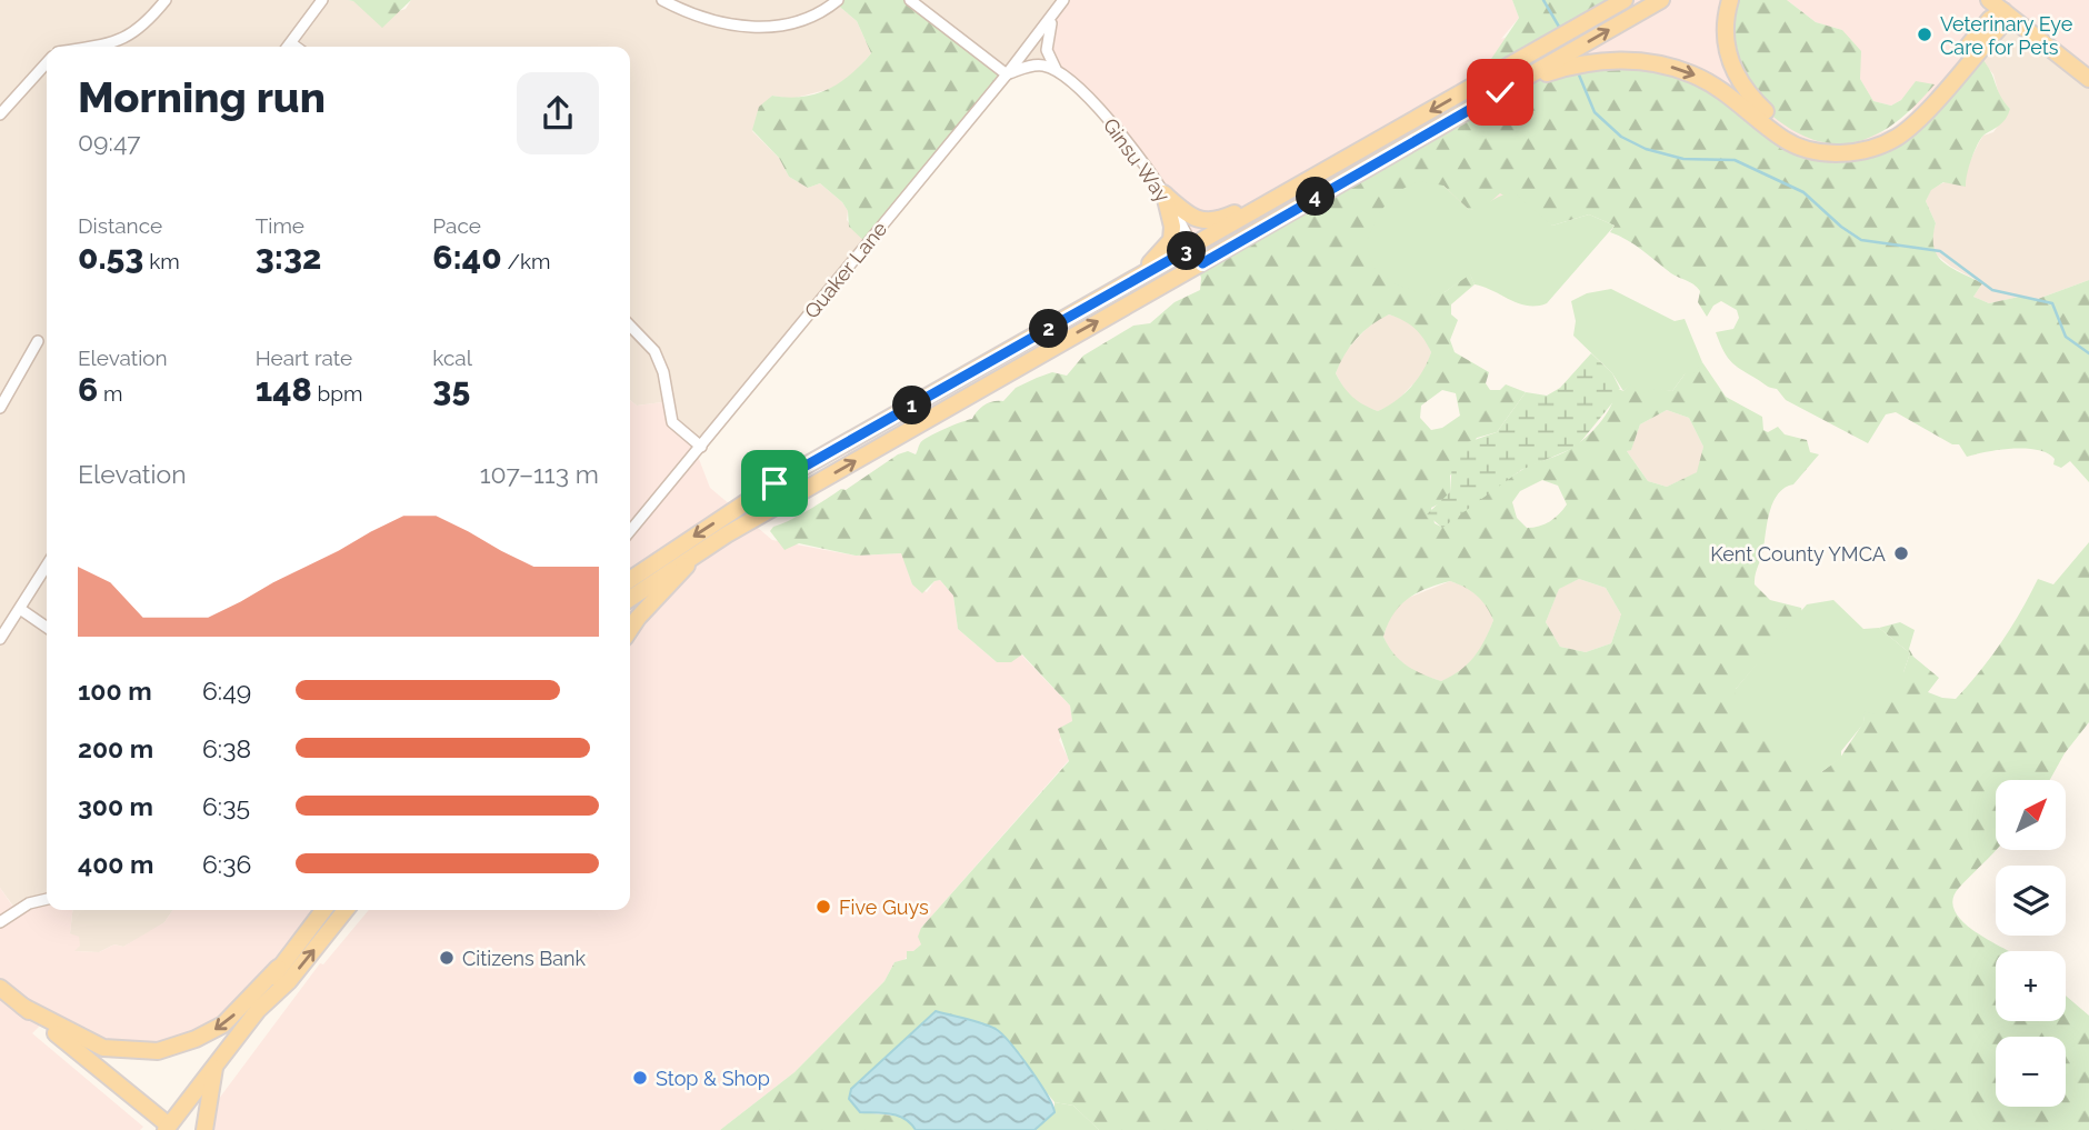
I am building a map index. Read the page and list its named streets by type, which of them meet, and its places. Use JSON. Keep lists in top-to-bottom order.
{
  "streets": {
    "street": ["Ginsu Way", "Quaker Lane"]
  },
  "places": [
    "Veterinary Eye Care for Pets",
    "Kent County YMCA",
    "Five Guys",
    "Citizens Bank",
    "Stop & Shop"
  ],
  "north": "top right",
  "page": {
    "heading": ["Morning run", "09:47"],
    "pins": [
      "4",
      "3",
      "2",
      "1"
    ],
    "stats": [
      ["Distance", "0.53 km"],
      ["Time", "3:32"],
      ["Pace", "6:40 /km"],
      ["Elevation", "6 m"],
      ["Heart rate", "148 bpm"],
      ["kcal", "35"]
    ],
    "chart": ["Elevation", "107–113 m"],
    "list": [
      {
        "name": "100 m",
        "note": "6:49"
      },
      {
        "name": "200 m",
        "note": "6:38"
      },
      {
        "name": "300 m",
        "note": "6:35"
      },
      {
        "name": "400 m",
        "note": "6:36"
      }
    ],
    "map_buttons": ["+", "−"]
  }
}
